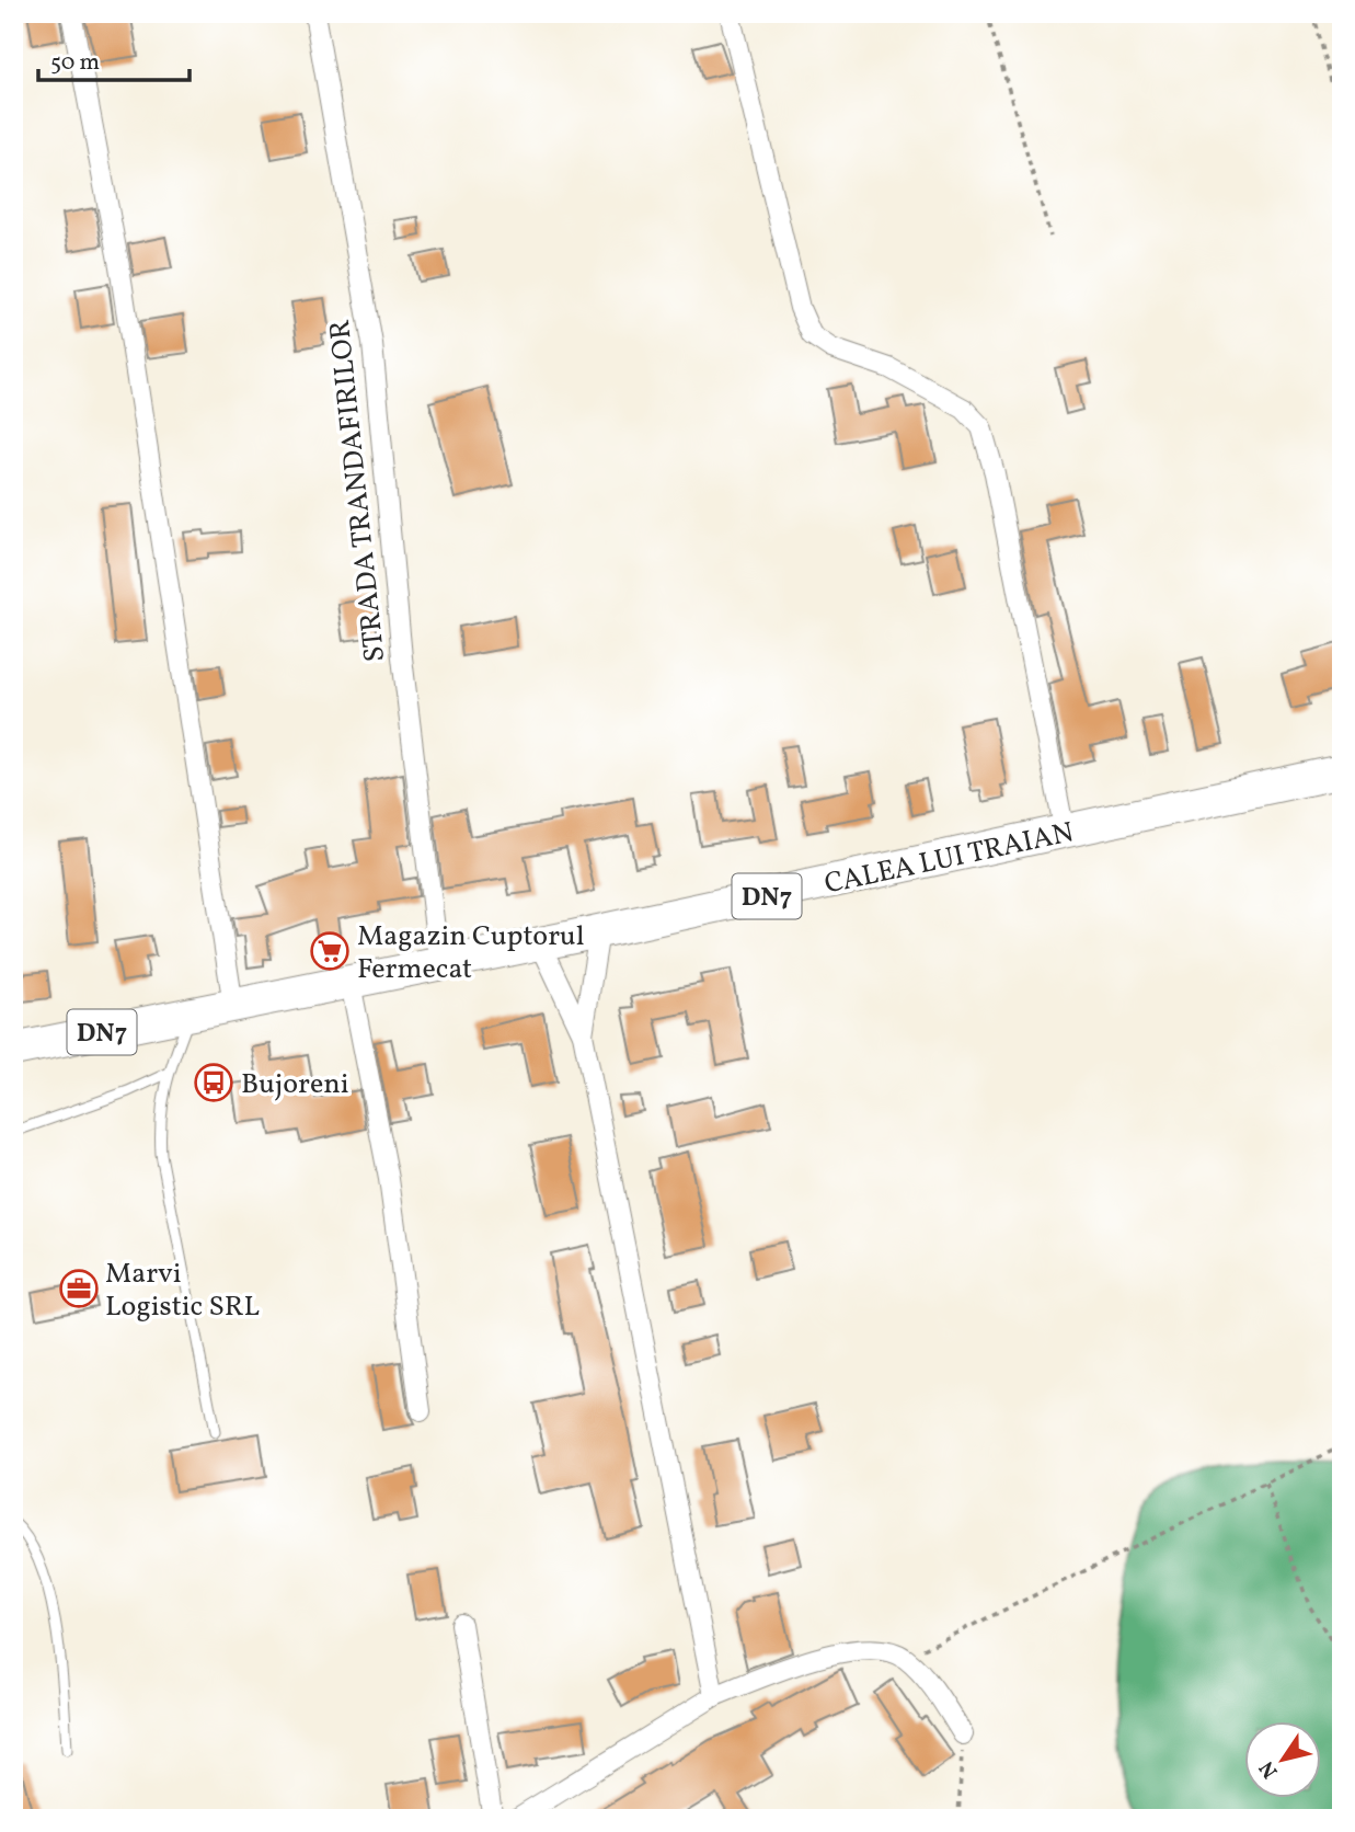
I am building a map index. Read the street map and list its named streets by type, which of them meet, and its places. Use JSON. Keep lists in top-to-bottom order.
{
  "streets": {
    "highway": ["CALEA LUI TRAIAN", "DN7"],
    "street": ["STRADA TRANDAFIRILOR"]
  },
  "crossings": [
    ["STRADA TRANDAFIRILOR", "CALEA LUI TRAIAN"]
  ],
  "places": {
    "supermarket": ["Magazin Cuptorul Fermecat"],
    "bus stop": ["Bujoreni"],
    "office": ["Marvi Logistic SRL"]
  },
  "scale_bar": "50 m",
  "north": "bottom left"
}
